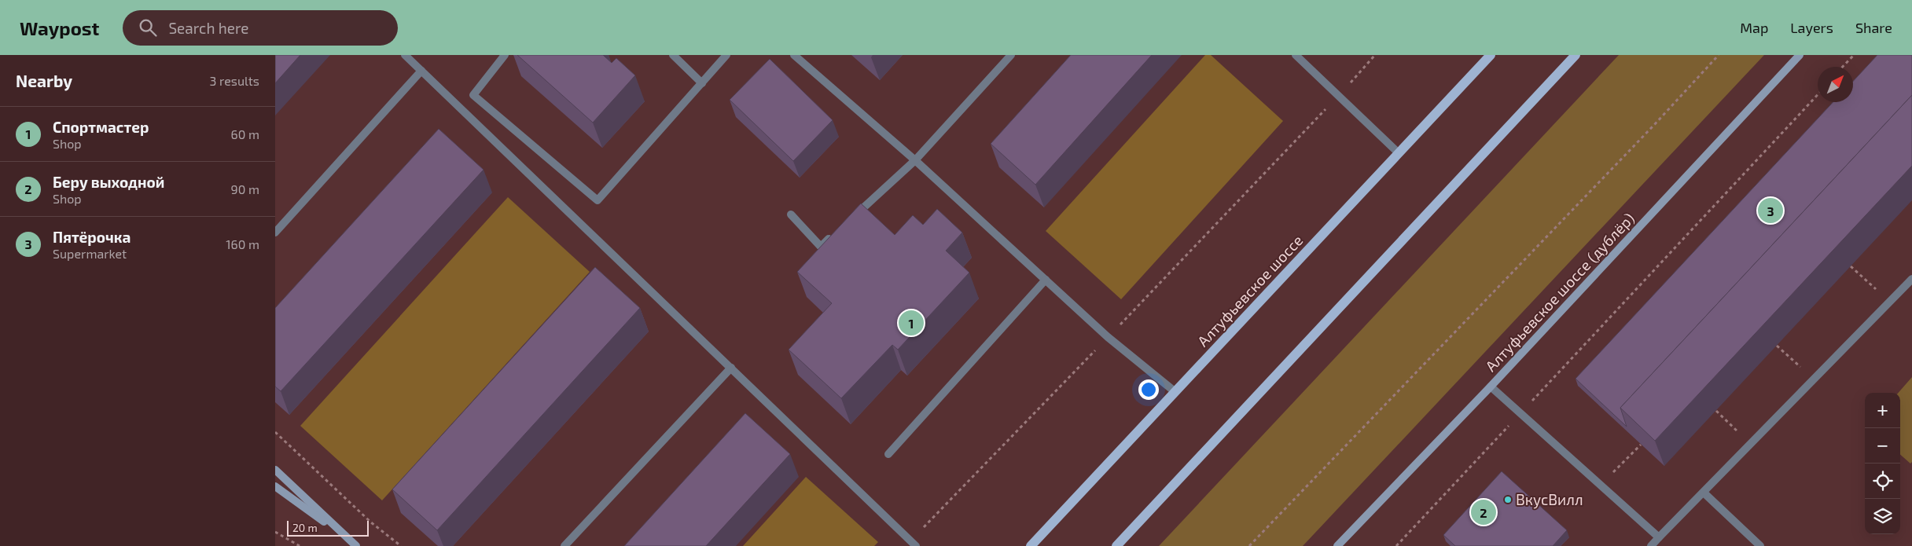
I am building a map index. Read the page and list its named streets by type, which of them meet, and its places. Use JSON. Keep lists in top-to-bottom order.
{
  "streets": {
    "main road": ["Алтуфьевское шоссе", "Алтуфьевское шоссе (дублёр)"]
  },
  "places": ["ВкусВилл"],
  "scale_bar": "20 m",
  "north": "top right",
  "page": {
    "header": "Waypost",
    "search": "Search here",
    "nav": ["Map", "Layers", "Share"],
    "heading": ["Nearby", "3 results"],
    "list": [
      {
        "mark": "1",
        "name": "Спортмастер",
        "note": "Shop",
        "value": "60 m"
      },
      {
        "mark": "2",
        "name": "Беру выходной",
        "note": "Shop",
        "value": "90 m"
      },
      {
        "mark": "3",
        "name": "Пятёрочка",
        "note": "Supermarket",
        "value": "160 m"
      }
    ],
    "pins": ["3", "1", "2"],
    "map_buttons": ["+", "−"],
    "scale": "20 m"
  }
}
